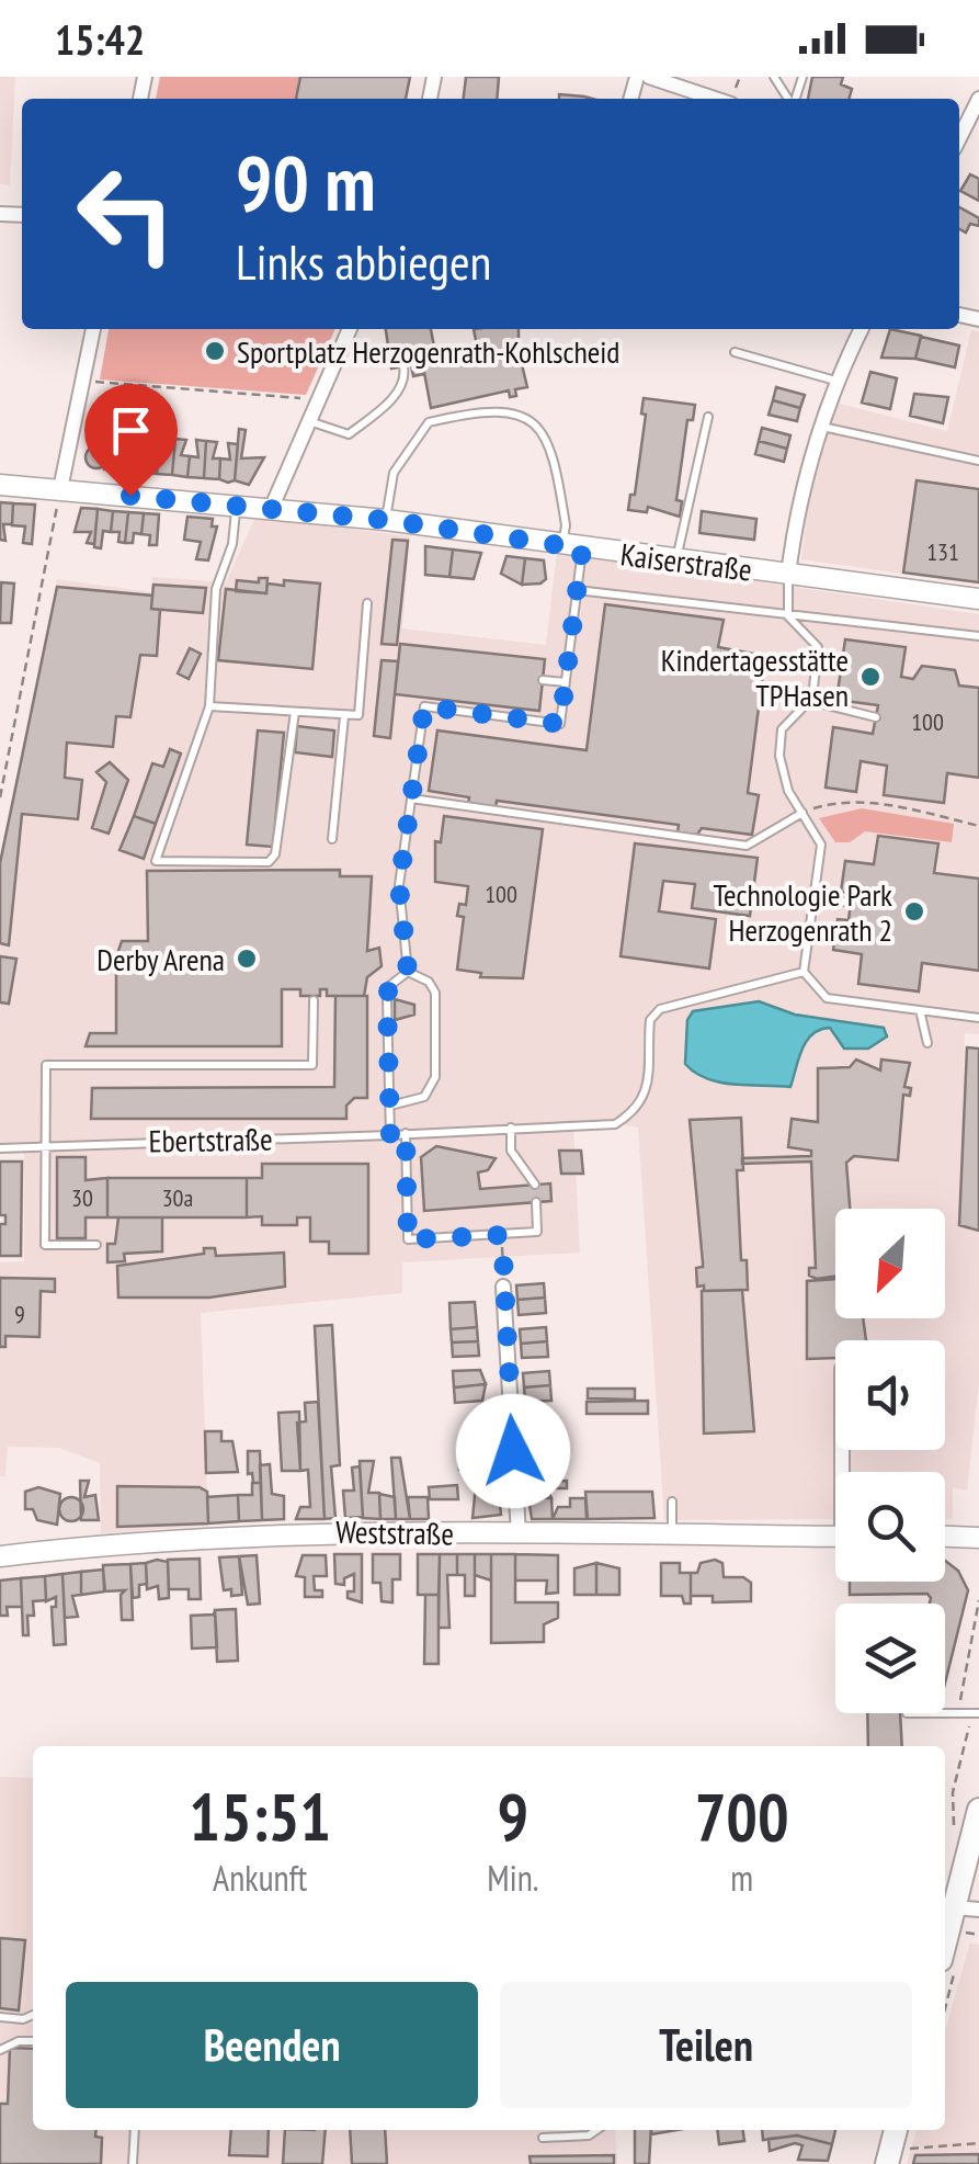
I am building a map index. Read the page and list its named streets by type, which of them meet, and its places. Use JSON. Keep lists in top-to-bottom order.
{
  "streets": {
    "street": ["Kaiserstraße", "Weststraße"],
    "lane": ["Ebertstraße"]
  },
  "places": [
    "Sportplatz Herzogenrath-Kohlscheid",
    "Kindertagesstätte TPHasen",
    "Technologie Park Herzogenrath 2",
    "Derby Arena"
  ],
  "house_numbers": [
    "131",
    "100",
    "100",
    "30",
    "30a",
    "9"
  ],
  "north": "bottom left",
  "page": {
    "status": "15:42",
    "turn": ["90 m", "Links abbiegen"],
    "eta": [
      "15:51",
      "Ankunft",
      "9",
      "Min.",
      "700",
      "m"
    ],
    "buttons": ["Beenden", "Teilen"]
  }
}
